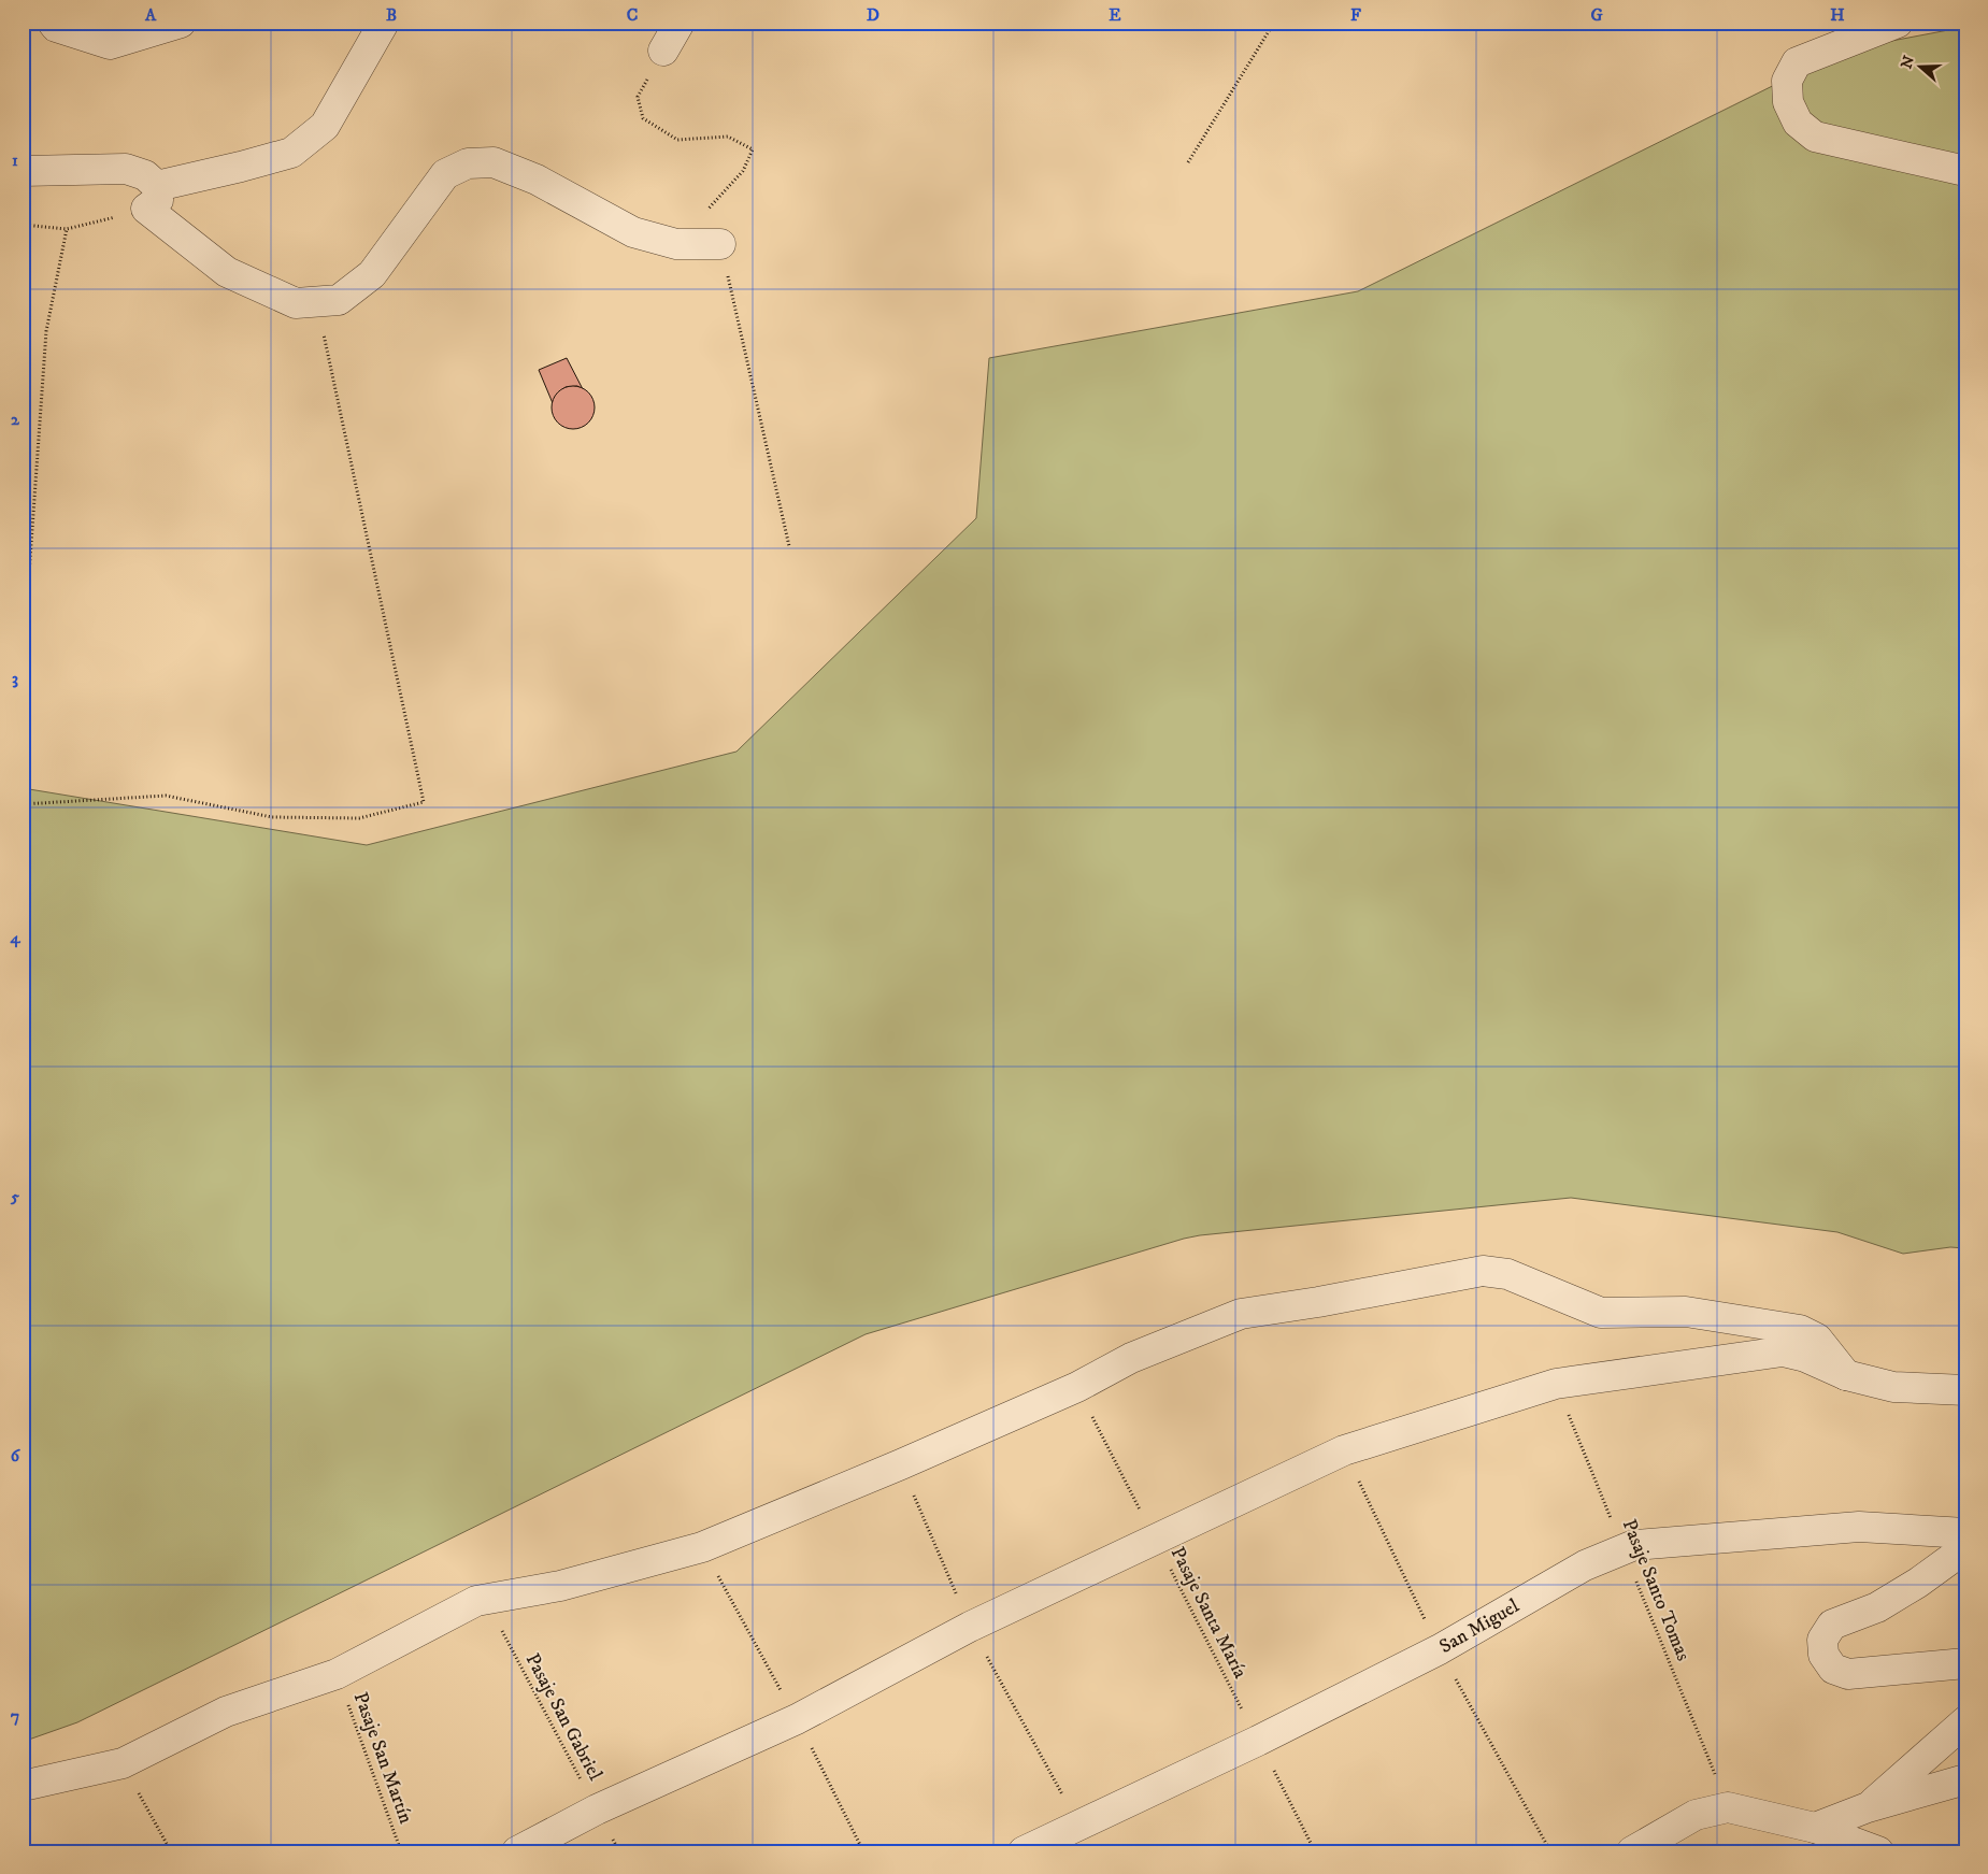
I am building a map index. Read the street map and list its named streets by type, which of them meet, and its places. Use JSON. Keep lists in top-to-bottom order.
{
  "streets": {
    "street": ["San Miguel"],
    "path": [
      "Pasaje Santo Tomas",
      "Pasaje Santa María",
      "Pasaje San Gabriel",
      "Pasaje San Martín"
    ]
  },
  "crossings": [
    ["Pasaje Santo Tomas", "San Miguel"],
    ["Pasaje Santa María", "San Miguel"]
  ],
  "north": "left",
  "grid": {
    "columns": [
      "A",
      "B",
      "C",
      "D",
      "E",
      "F",
      "G",
      "H"
    ],
    "rows": [
      "1",
      "2",
      "3",
      "4",
      "5",
      "6",
      "7"
    ]
  }
}
